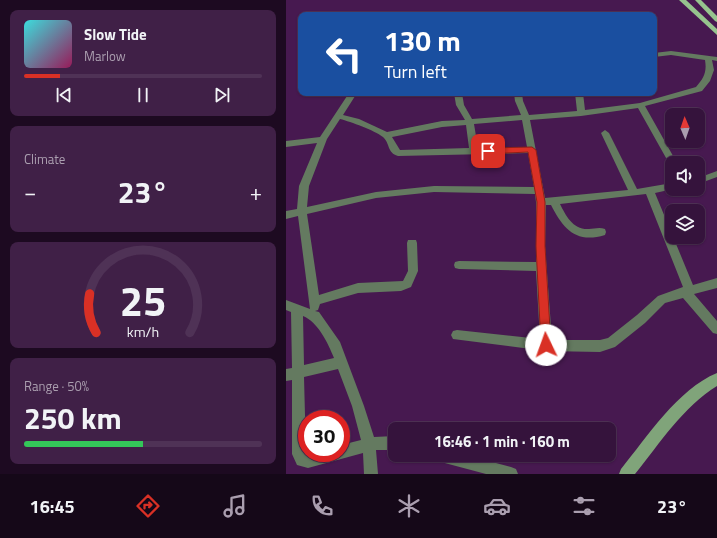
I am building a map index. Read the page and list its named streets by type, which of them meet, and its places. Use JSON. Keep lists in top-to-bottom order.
{
  "north": "top",
  "page": {
    "turn": ["130 m", "Turn left"],
    "song": ["Slow Tide", "Marlow"],
    "tile": [
      "Climate",
      ["Range · 50%", "250 km"]
    ],
    "heat": ["−", "23°", "+"],
    "limit": "30",
    "trip": "16:46 · 1 min · 160 m",
    "tabs": ["16:45", "23°"],
    "gauge": ["25", "km/h"]
  }
}
